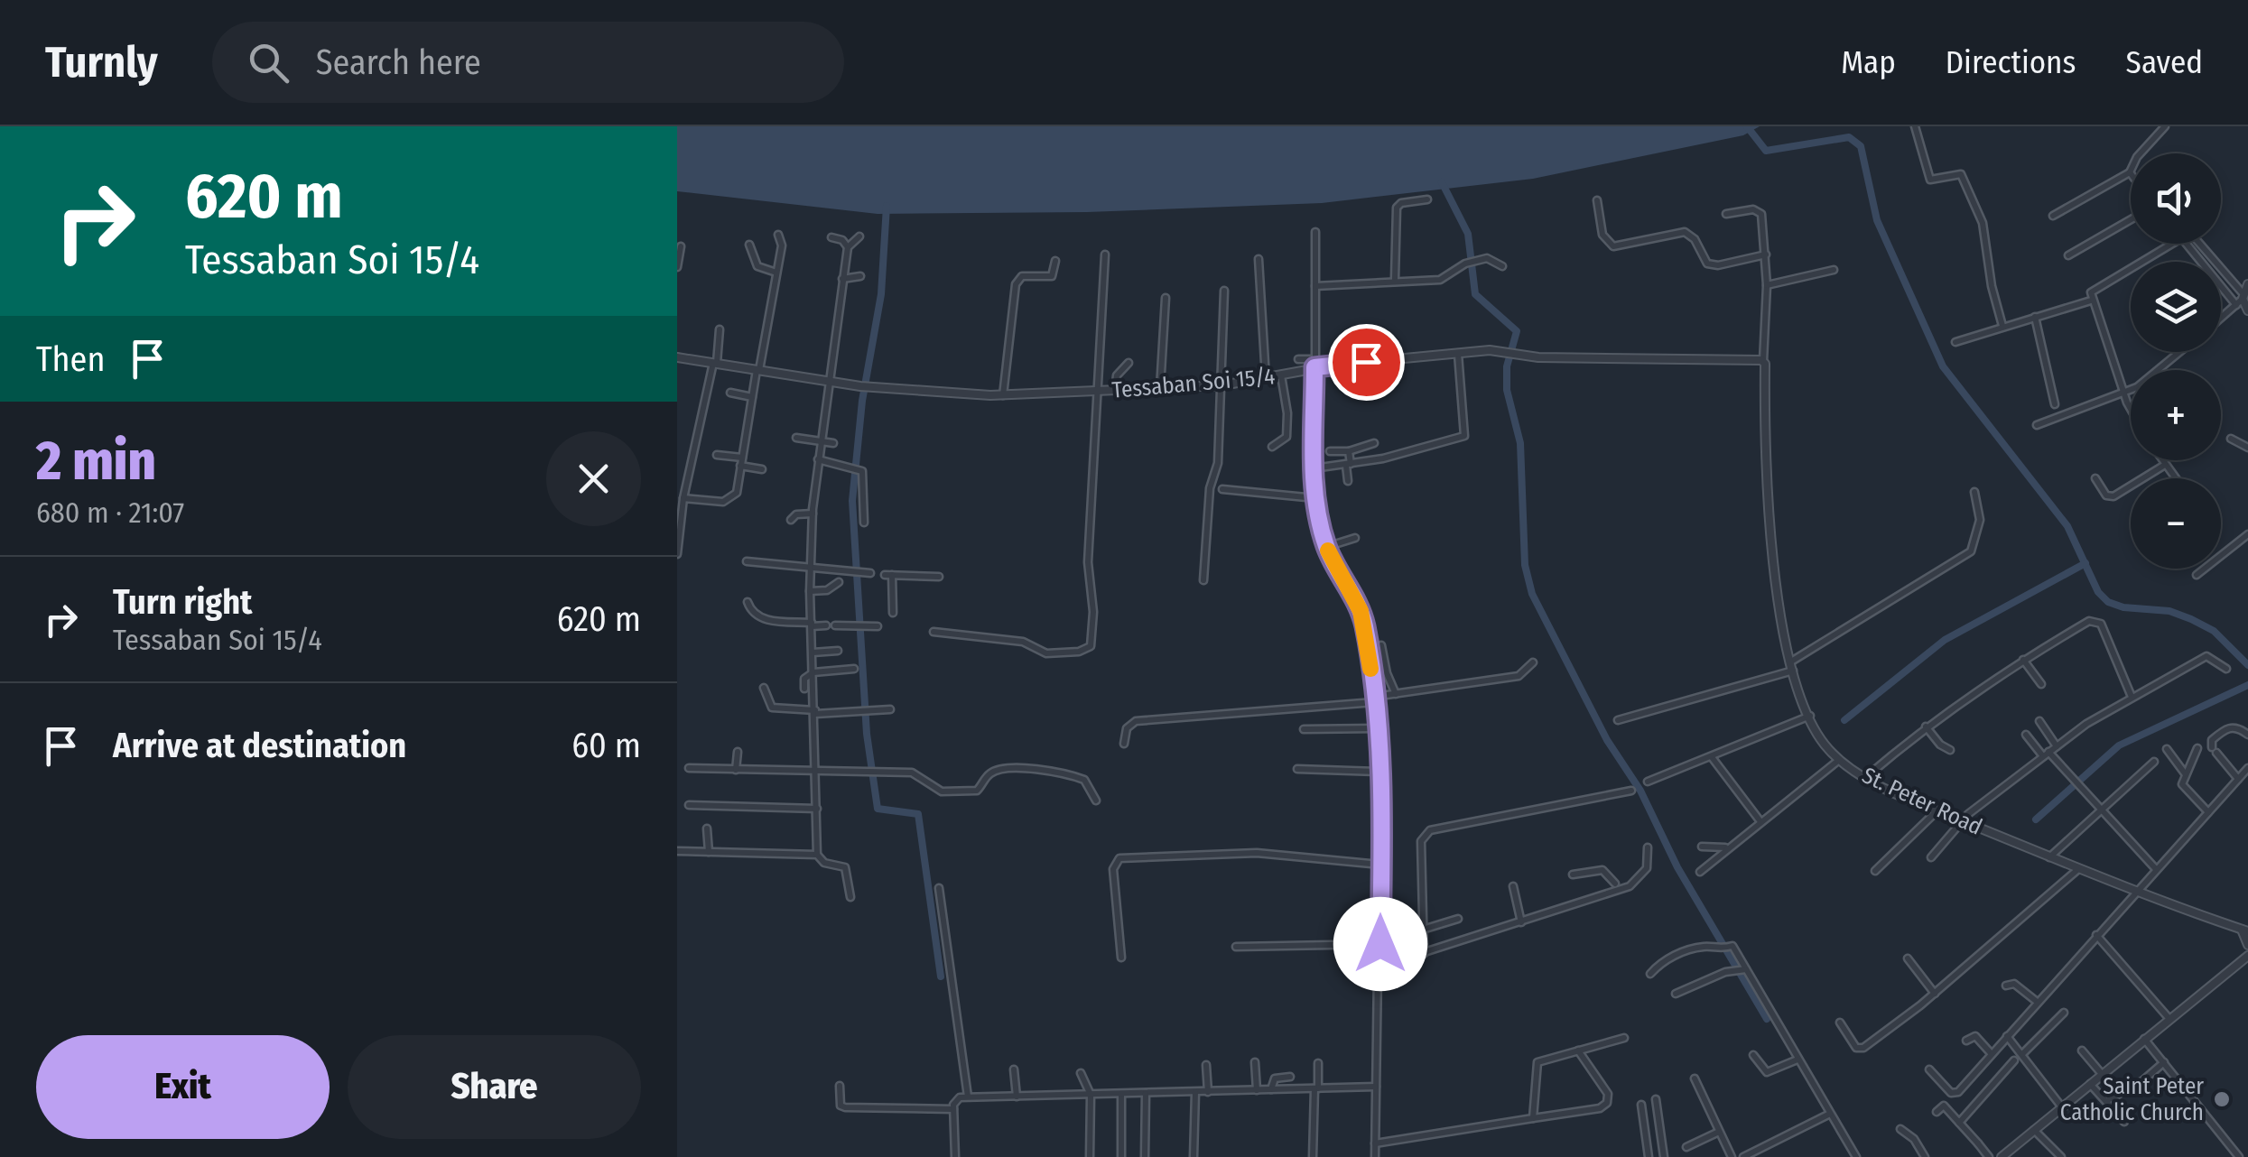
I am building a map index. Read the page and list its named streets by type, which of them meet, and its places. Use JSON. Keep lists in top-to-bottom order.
{
  "streets": {
    "street": ["Tessaban Soi 15/4", "St. Peter Road"]
  },
  "crossings": [
    ["Tessaban Soi 15/4", "St. Peter Road"]
  ],
  "places": ["Saint Peter Catholic Church"],
  "page": {
    "header": "Turnly",
    "search": "Search here",
    "nav": ["Map", "Directions", "Saved"],
    "turn": ["620 m", "Tessaban Soi 15/4"],
    "map_buttons": ["+", "−"],
    "then": "Then",
    "heading": ["2 min", "680 m · 21:07"],
    "list": [
      {
        "name": "Turn right",
        "note": "Tessaban Soi 15/4",
        "value": "620 m"
      },
      {
        "name": "Arrive at destination",
        "value": "60 m"
      }
    ],
    "buttons": ["Exit", "Share"]
  }
}
